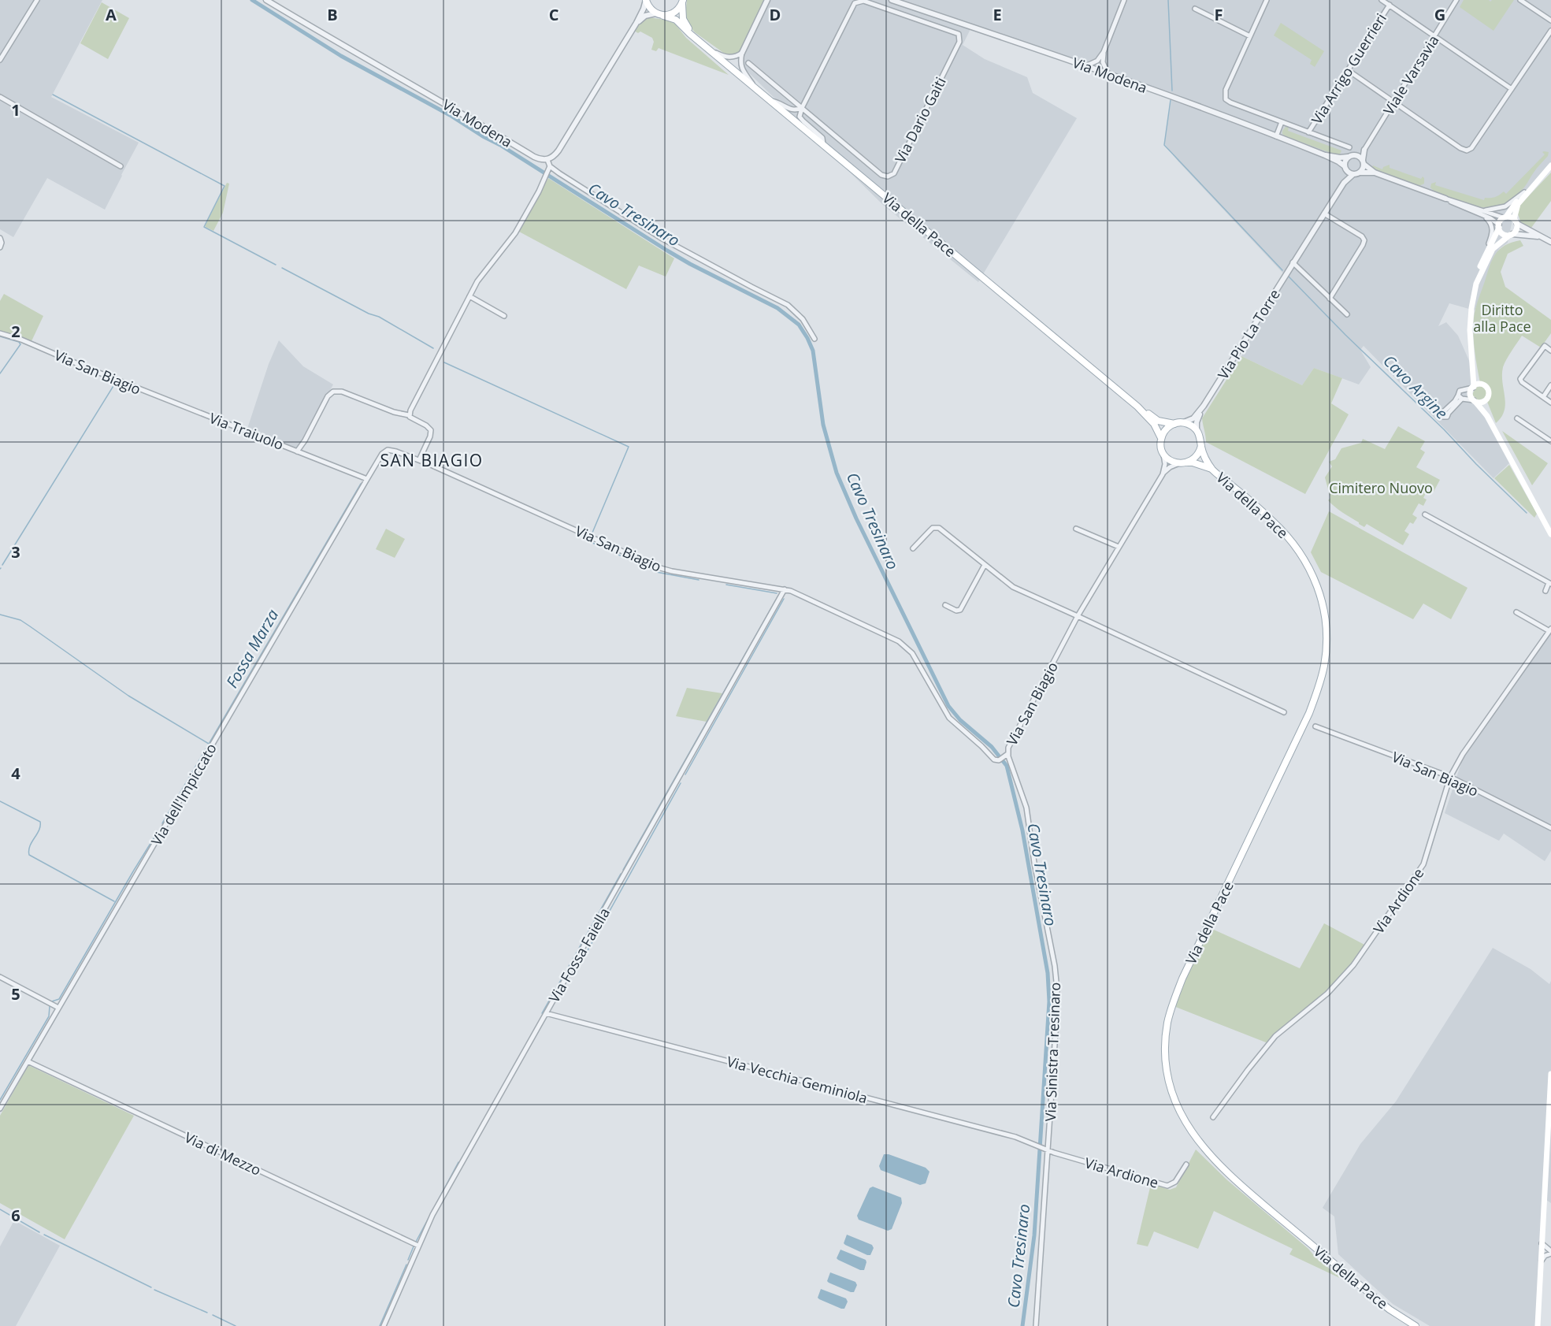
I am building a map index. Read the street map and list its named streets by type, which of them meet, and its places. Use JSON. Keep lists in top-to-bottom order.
{
  "streets": {
    "main road": ["Via della Pace"],
    "street": [
      "Via Arrigo Guerrieri",
      "Via Modena",
      "Viale Varsavia",
      "Via Dario Gaiti",
      "Via Pio La Torre",
      "Via San Biagio",
      "Via Traiuolo",
      "Via dell'Impiccato",
      "Via Ardione",
      "Via Fossa Faiella",
      "Via Sinistra Tresinaro",
      "Via Vecchia Geminiola",
      "Via di Mezzo"
    ]
  },
  "crossings": [
    ["Via Modena", "Viale Varsavia"],
    ["Via Modena", "Via Pio La Torre"],
    ["Viale Varsavia", "Via Pio La Torre"],
    ["Via Dario Gaiti", "Via della Pace"],
    ["Via della Pace", "Via Pio La Torre"],
    ["Via San Biagio", "Via Traiuolo"],
    ["Via San Biagio", "Via dell'Impiccato"],
    ["Via San Biagio", "Via Ardione"],
    ["Via San Biagio", "Via Fossa Faiella"],
    ["Via San Biagio", "Via Sinistra Tresinaro"],
    ["Via dell'Impiccato", "Via di Mezzo"],
    ["Via Ardione", "Via Sinistra Tresinaro"],
    ["Via Ardione", "Via Vecchia Geminiola"],
    ["Via Fossa Faiella", "Via Vecchia Geminiola"],
    ["Via Fossa Faiella", "Via di Mezzo"],
    ["Via Sinistra Tresinaro", "Via Vecchia Geminiola"]
  ],
  "districts": ["SAN BIAGIO"],
  "water": ["Cavo Tresinaro", "Cavo Argine", "Fossa Marza"],
  "parks": ["Diritto alla Pace", "Cimitero Nuovo"],
  "grid": {
    "columns": [
      "A",
      "B",
      "C",
      "D",
      "E",
      "F",
      "G"
    ],
    "rows": [
      "1",
      "2",
      "3",
      "4",
      "5",
      "6"
    ]
  }
}
